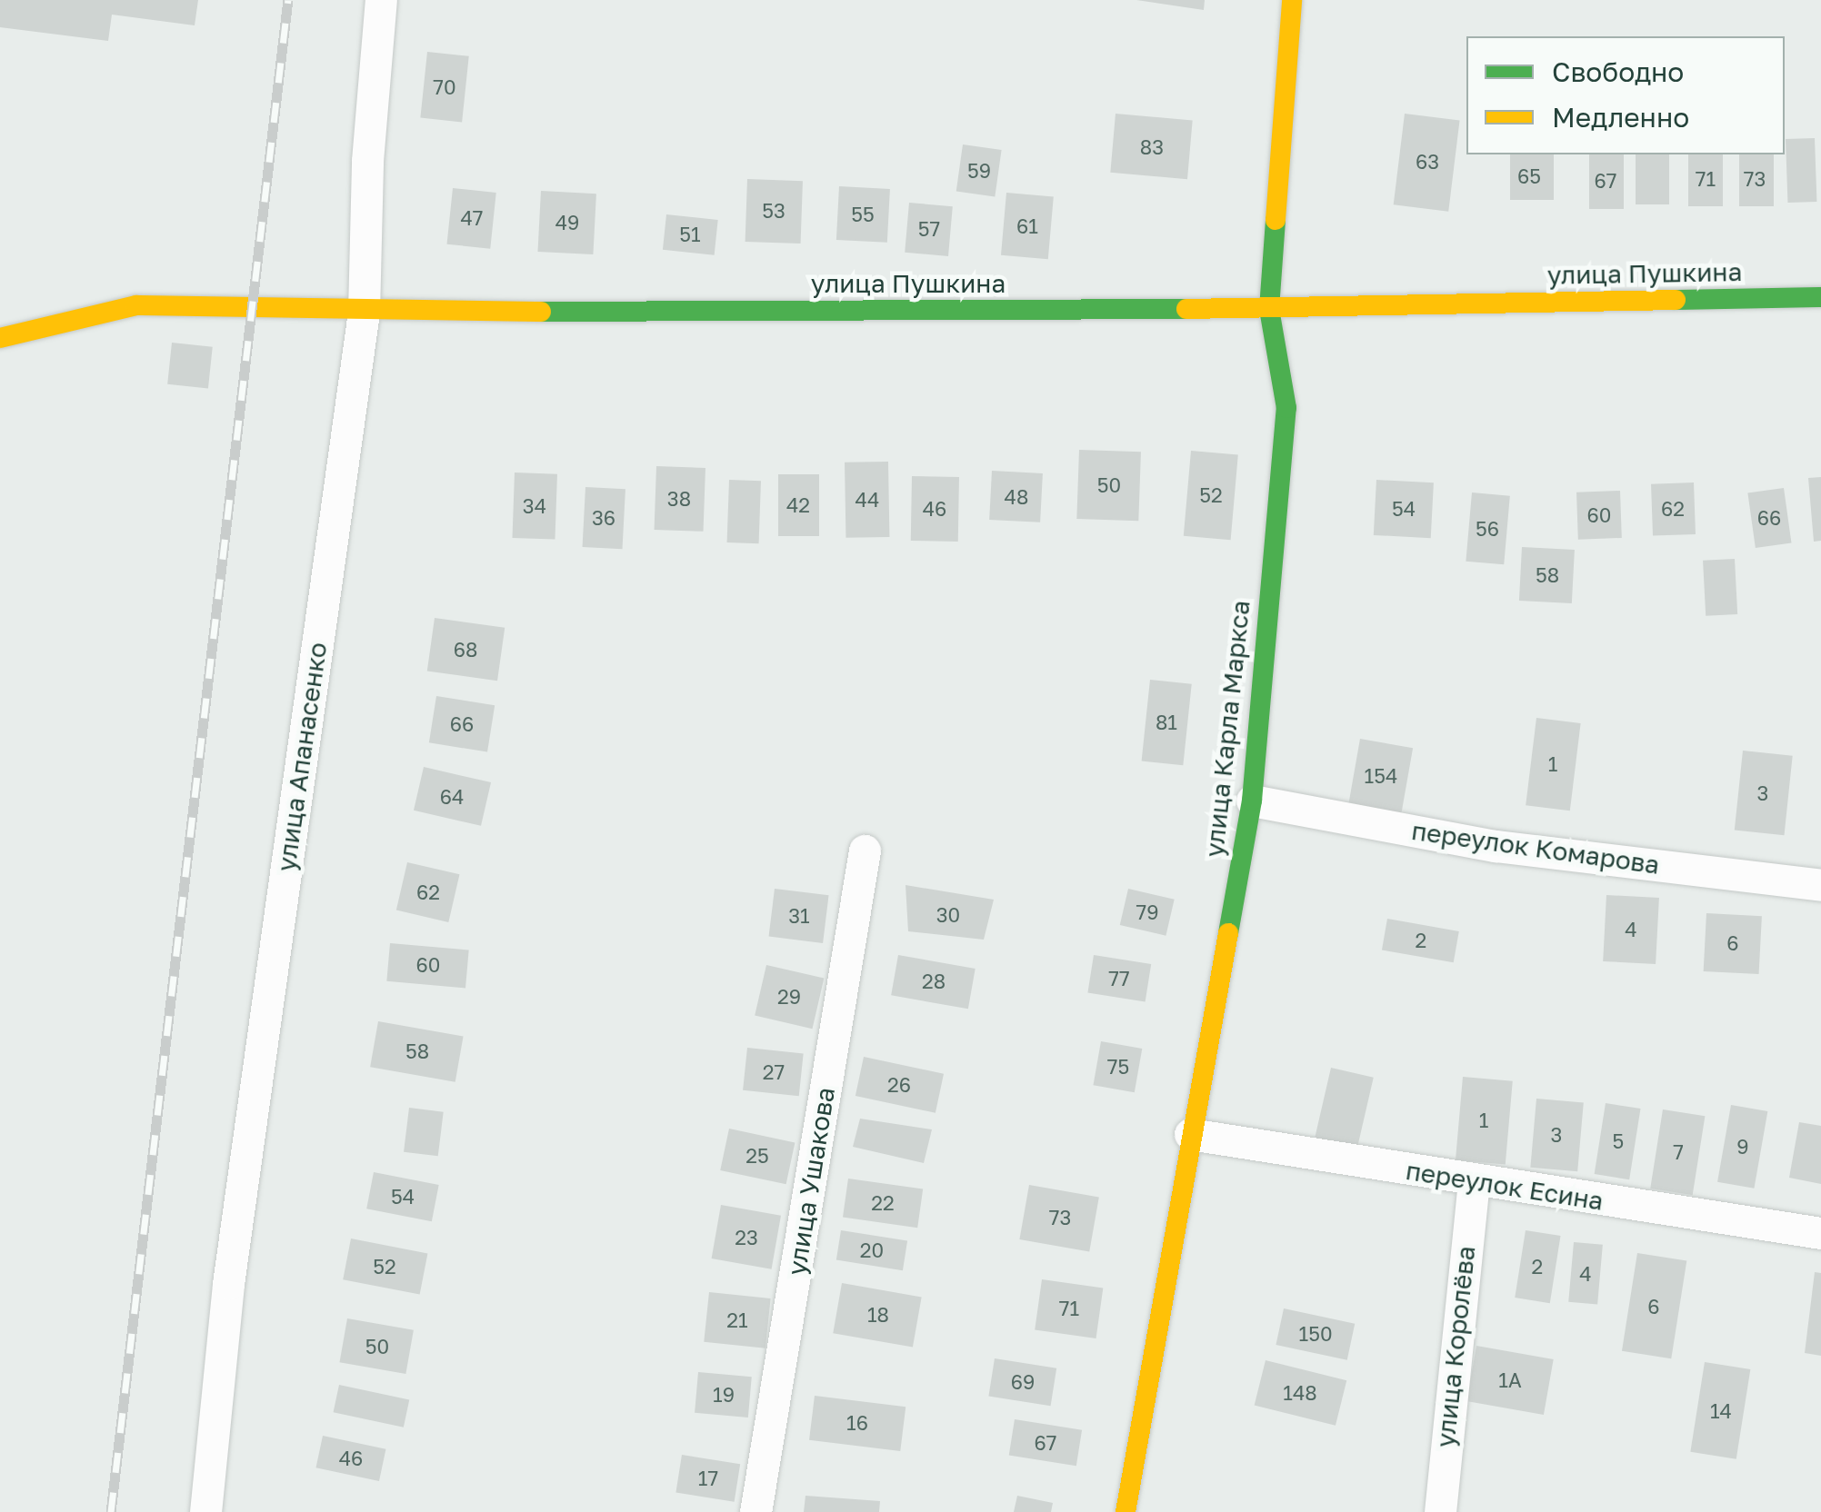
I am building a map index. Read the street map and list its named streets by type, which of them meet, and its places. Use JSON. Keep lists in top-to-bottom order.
{
  "streets": {
    "main road": ["улица Пушкина", "улица Карла Маркса"],
    "street": [
      "улица Апанасенко",
      "переулок Комарова",
      "улица Ушакова",
      "переулок Есина",
      "улица Королёва"
    ]
  },
  "crossings": [
    ["улица Пушкина", "улица Карла Маркса"],
    ["улица Пушкина", "улица Апанасенко"],
    ["улица Карла Маркса", "переулок Комарова"],
    ["улица Карла Маркса", "переулок Есина"],
    ["переулок Есина", "улица Королёва"]
  ],
  "house_numbers": [
    "70",
    "83",
    "63",
    "59",
    "65",
    "71",
    "73",
    "67",
    "53",
    "55",
    "47",
    "49",
    "61",
    "57",
    "51",
    "50",
    "52",
    "48",
    "38",
    "44",
    "42",
    "34",
    "46",
    "54",
    "62",
    "60",
    "36",
    "66",
    "56",
    "58",
    "68",
    "81",
    "66",
    "1",
    "154",
    "3",
    "64",
    "62",
    "79",
    "30",
    "31",
    "4",
    "2",
    "6",
    "60",
    "77",
    "28",
    "29",
    "58",
    "75",
    "27",
    "26",
    "1",
    "3",
    "5",
    "9",
    "7",
    "25",
    "54",
    "22",
    "73",
    "23",
    "20",
    "52",
    "2",
    "4",
    "6",
    "71",
    "18",
    "21",
    "150",
    "50",
    "1А",
    "69",
    "148",
    "19",
    "14",
    "16",
    "67",
    "46",
    "17"
  ],
  "legend": ["Свободно", "Медленно"]
}
